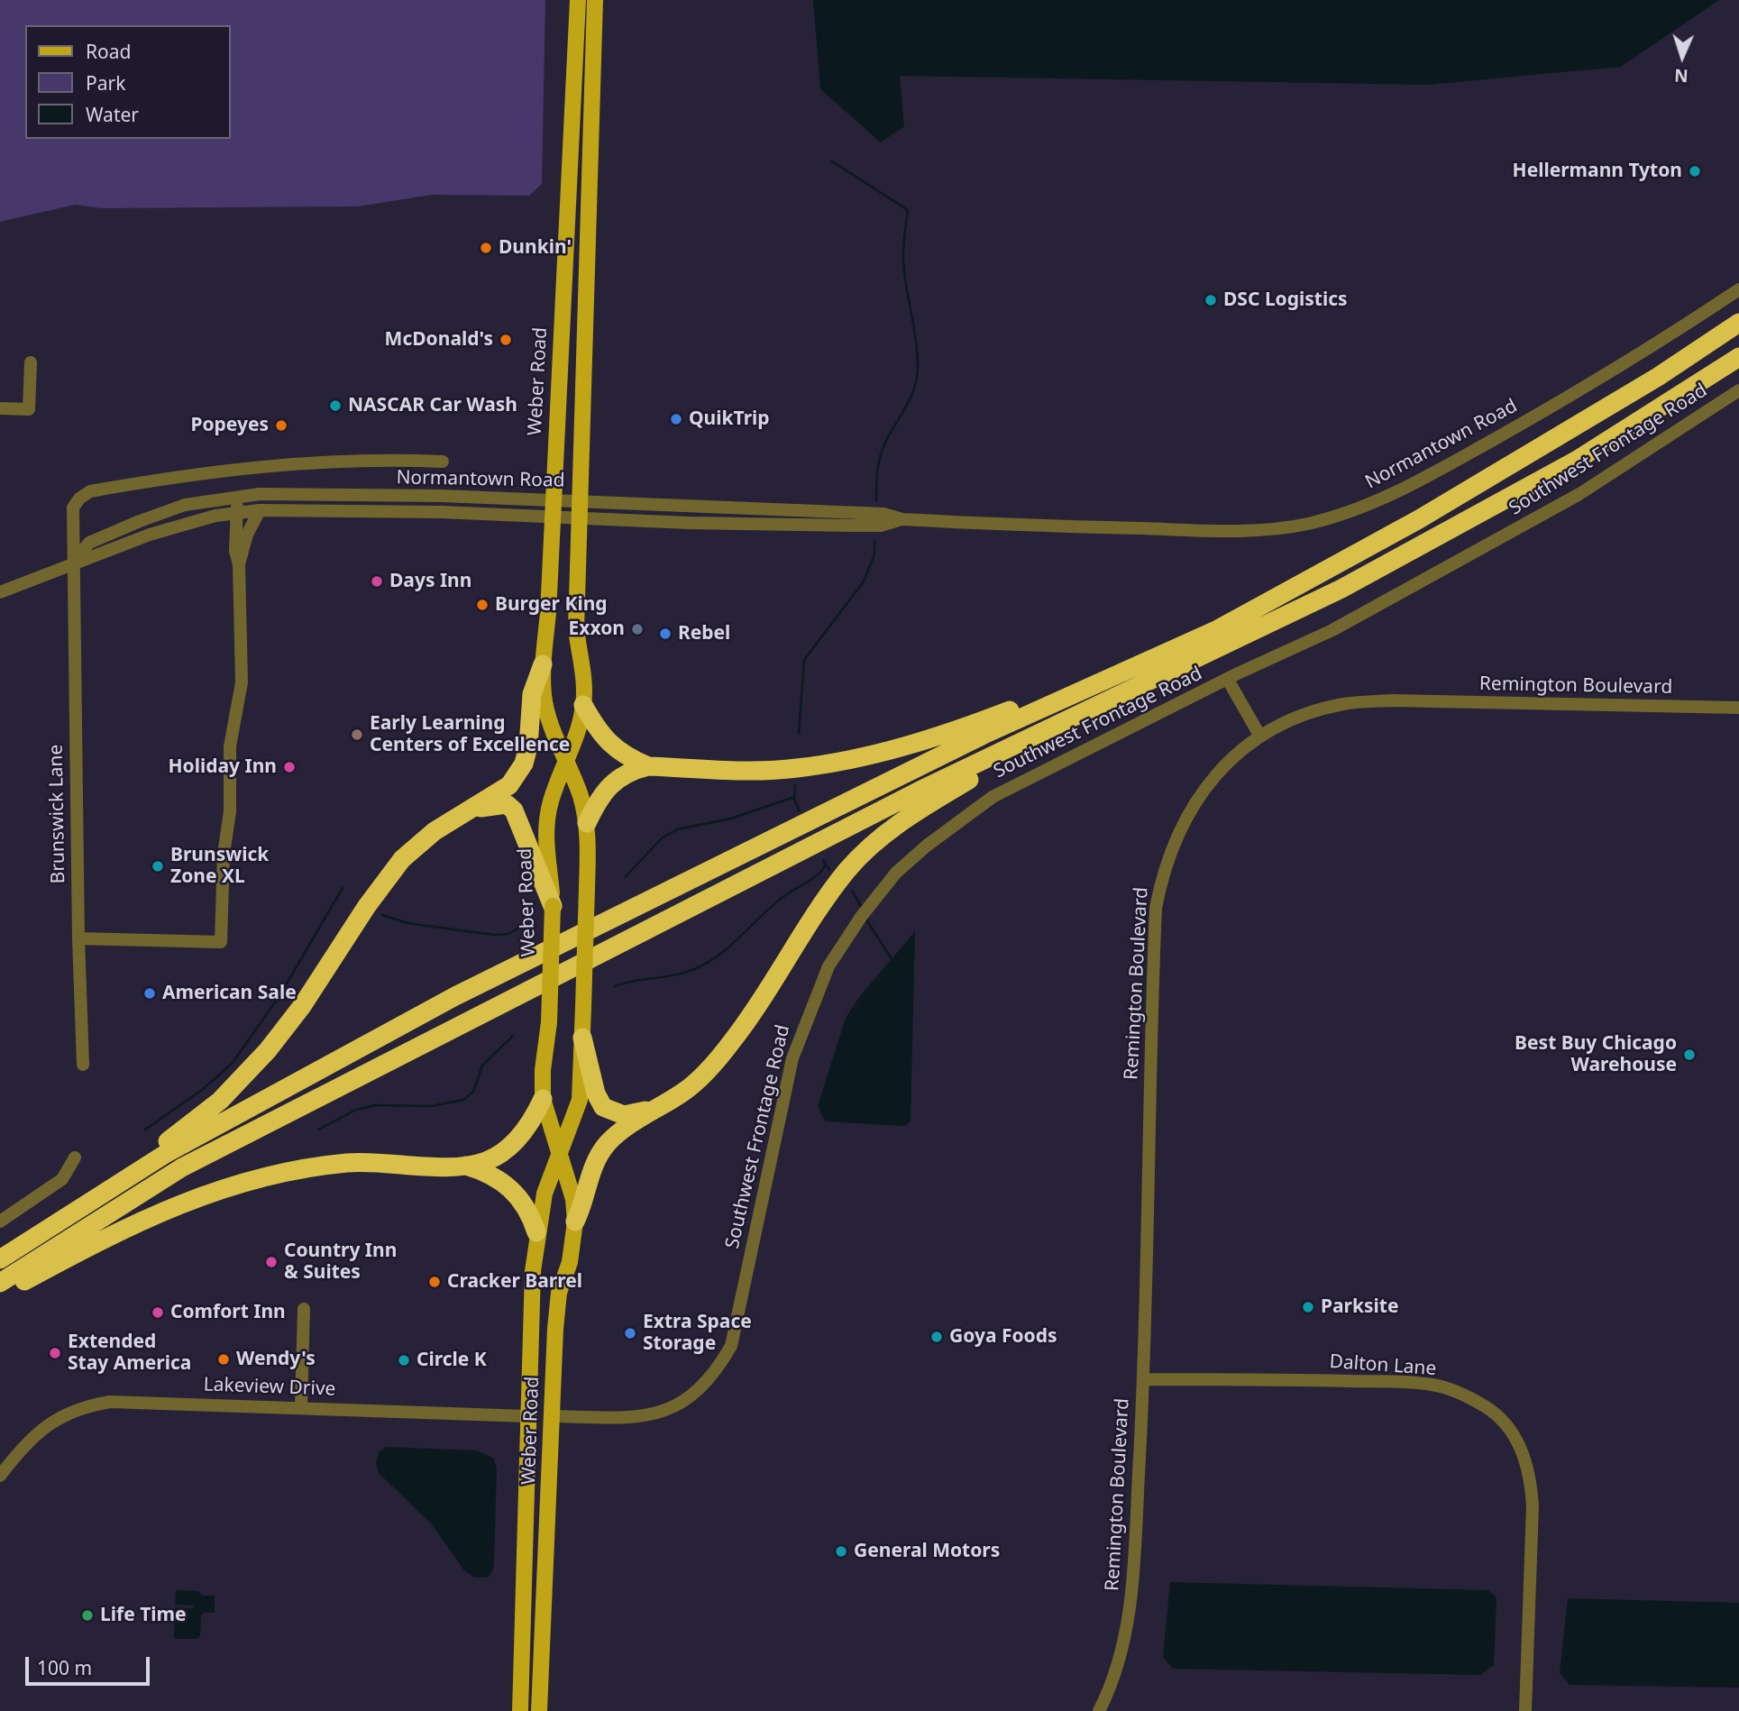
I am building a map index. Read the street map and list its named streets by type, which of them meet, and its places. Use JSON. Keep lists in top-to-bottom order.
{
  "streets": {
    "main road": ["Weber Road"],
    "street": [
      "Normantown Road",
      "Southwest Frontage Road",
      "Remington Boulevard",
      "Brunswick Lane",
      "Dalton Lane",
      "Lakeview Drive"
    ]
  },
  "crossings": [
    ["Weber Road", "Normantown Road"],
    ["Weber Road", "Southwest Frontage Road"],
    ["Weber Road", "Lakeview Drive"],
    ["Normantown Road", "Brunswick Lane"],
    ["Southwest Frontage Road", "Remington Boulevard"],
    ["Remington Boulevard", "Dalton Lane"]
  ],
  "places": [
    "Hellermann Tyton",
    "Dunkin'",
    "DSC Logistics",
    "McDonald's",
    "NASCAR Car Wash",
    "QuikTrip",
    "Popeyes",
    "Days Inn",
    "Burger King",
    "Exxon",
    "Rebel",
    "Early Learning Centers of Excellence",
    "Holiday Inn",
    "Brunswick Zone XL",
    "American Sale",
    "Best Buy Chicago Warehouse",
    "Country Inn & Suites",
    "Cracker Barrel",
    "Parksite",
    "Comfort Inn",
    "Extra Space Storage",
    "Goya Foods",
    "Extended Stay America",
    "Wendy's",
    "Circle K",
    "General Motors",
    "Life Time"
  ],
  "legend": ["Road", "Park", "Water"],
  "scale_bar": "100 m",
  "north": "bottom"
}
